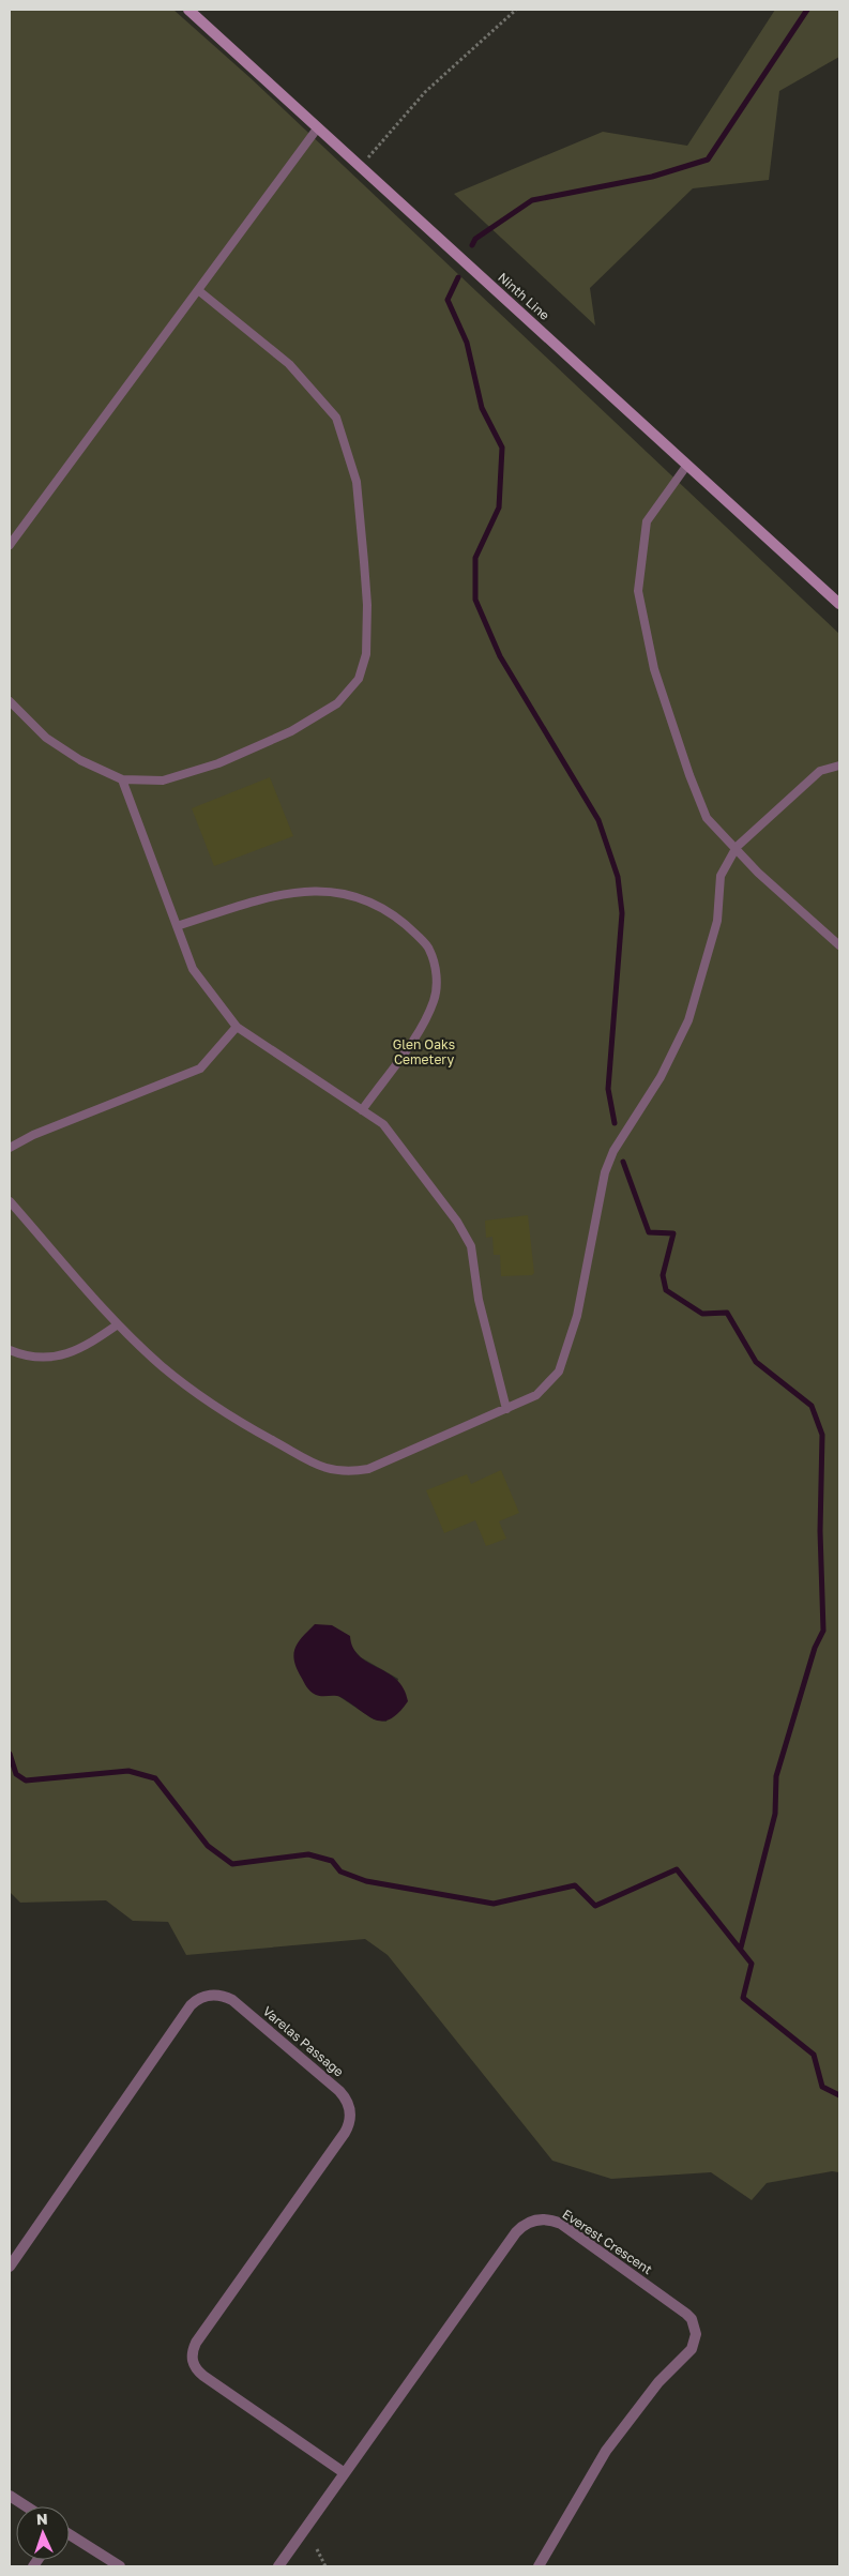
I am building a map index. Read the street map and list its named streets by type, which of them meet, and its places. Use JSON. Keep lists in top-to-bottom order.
{
  "streets": {
    "main road": ["Ninth Line"],
    "street": ["Varelas Passage", "Everest Crescent"]
  },
  "crossings": [
    ["Varelas Passage", "Everest Crescent"]
  ],
  "parks": ["Glen Oaks Cemetery"],
  "north": "top"
}
